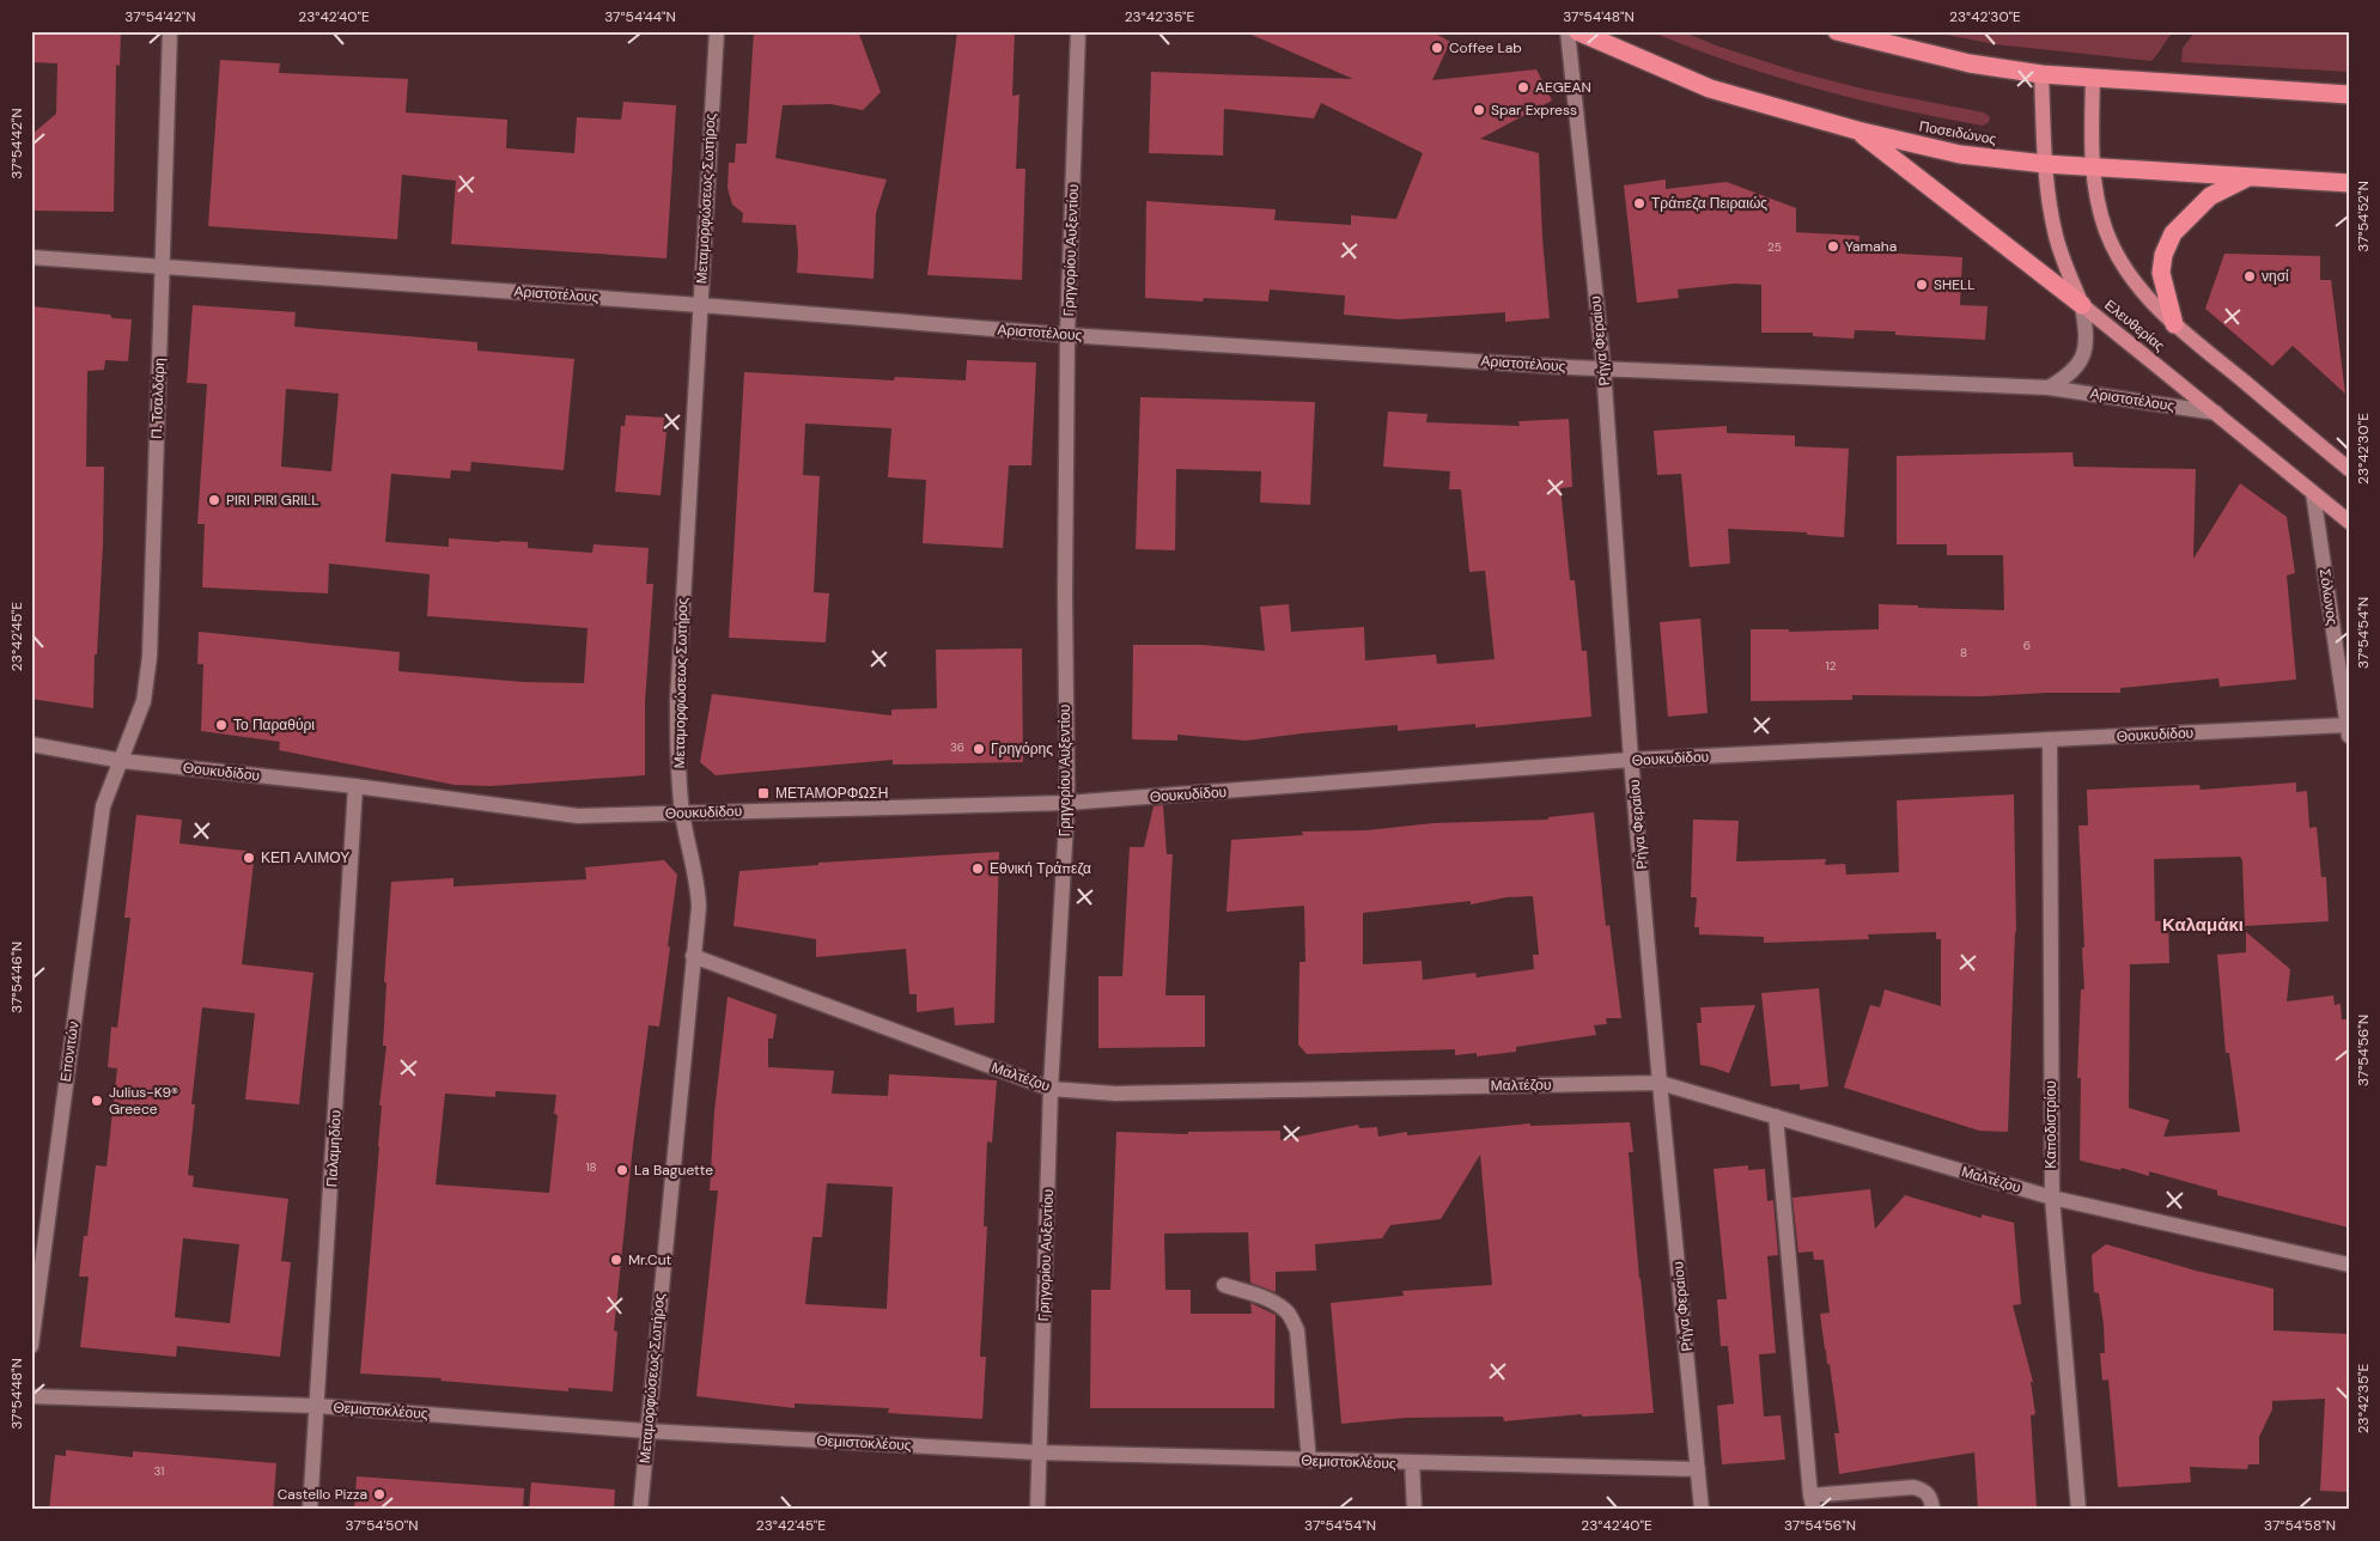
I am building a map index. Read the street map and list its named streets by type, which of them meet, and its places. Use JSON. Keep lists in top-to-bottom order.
{
  "streets": {
    "highway": ["Ποσειδώνος"],
    "main road": ["Ελευθερίας"],
    "street": [
      "Μεταμορφώσεως Σωτήρος",
      "Γρηγορίου Αυξεντίου",
      "Αριστοτέλους",
      "Ρήγα Φεραίου",
      "Π. Τσαλδάρη",
      "Σόλωνος",
      "Θουκυδίδου",
      "Επονιτών",
      "Μαλτέζου",
      "Καποδιστρίου",
      "Παλαμηδίου",
      "Θεμιστοκλέους"
    ]
  },
  "crossings": [
    ["Ποσειδώνος", "Ελευθερίας"],
    ["Μεταμορφώσεως Σωτήρος", "Αριστοτέλους"],
    ["Μεταμορφώσεως Σωτήρος", "Θουκυδίδου"],
    ["Μεταμορφώσεως Σωτήρος", "Μαλτέζου"],
    ["Μεταμορφώσεως Σωτήρος", "Θεμιστοκλέους"],
    ["Γρηγορίου Αυξεντίου", "Αριστοτέλους"],
    ["Γρηγορίου Αυξεντίου", "Θουκυδίδου"],
    ["Γρηγορίου Αυξεντίου", "Μαλτέζου"],
    ["Γρηγορίου Αυξεντίου", "Θεμιστοκλέους"],
    ["Αριστοτέλους", "Ελευθερίας"],
    ["Αριστοτέλους", "Ρήγα Φεραίου"],
    ["Αριστοτέλους", "Π. Τσαλδάρη"],
    ["Ελευθερίας", "Σόλωνος"],
    ["Ρήγα Φεραίου", "Θουκυδίδου"],
    ["Ρήγα Φεραίου", "Μαλτέζου"],
    ["Ρήγα Φεραίου", "Θεμιστοκλέους"],
    ["Π. Τσαλδάρη", "Θουκυδίδου"],
    ["Π. Τσαλδάρη", "Επονιτών"],
    ["Σόλωνος", "Θουκυδίδου"],
    ["Θουκυδίδου", "Επονιτών"],
    ["Θουκυδίδου", "Καποδιστρίου"],
    ["Θουκυδίδου", "Παλαμηδίου"],
    ["Μαλτέζου", "Καποδιστρίου"],
    ["Παλαμηδίου", "Θεμιστοκλέους"]
  ],
  "districts": ["Καλαμάκι"],
  "places": {
    "other": [
      "Coffee Lab",
      "AEGEAN",
      "Spar Express",
      "Τράπεζα Πειραιώς",
      "Yamaha",
      "νησί",
      "SHELL",
      "PIRI PIRI GRILL",
      "Το Παραθύρι",
      "Γρηγόρης",
      "ΚΕΠ ΑΛΙΜΟΥ",
      "Εθνική Τράπεζα",
      "Julius-K9® Greece",
      "La Baguette",
      "Mr.Cut",
      "Castello Pizza"
    ],
    "transit": ["ΜΕΤΑΜΟΡΦΩΣΗ"]
  },
  "house_numbers": [
    "25",
    "6",
    "8",
    "12",
    "36",
    "18",
    "31"
  ],
  "coordinates": [
    "37°54'42\"N",
    "23°42'40\"E",
    "37°54'44\"N",
    "23°42'35\"E",
    "37°54'48\"N",
    "23°42'30\"E",
    "37°54'52\"N",
    "37°54'54\"N",
    "23°42'45\"E",
    "37°54'46\"N",
    "37°54'56\"N",
    "37°54'50\"N",
    "37°54'58\"N"
  ]
}
